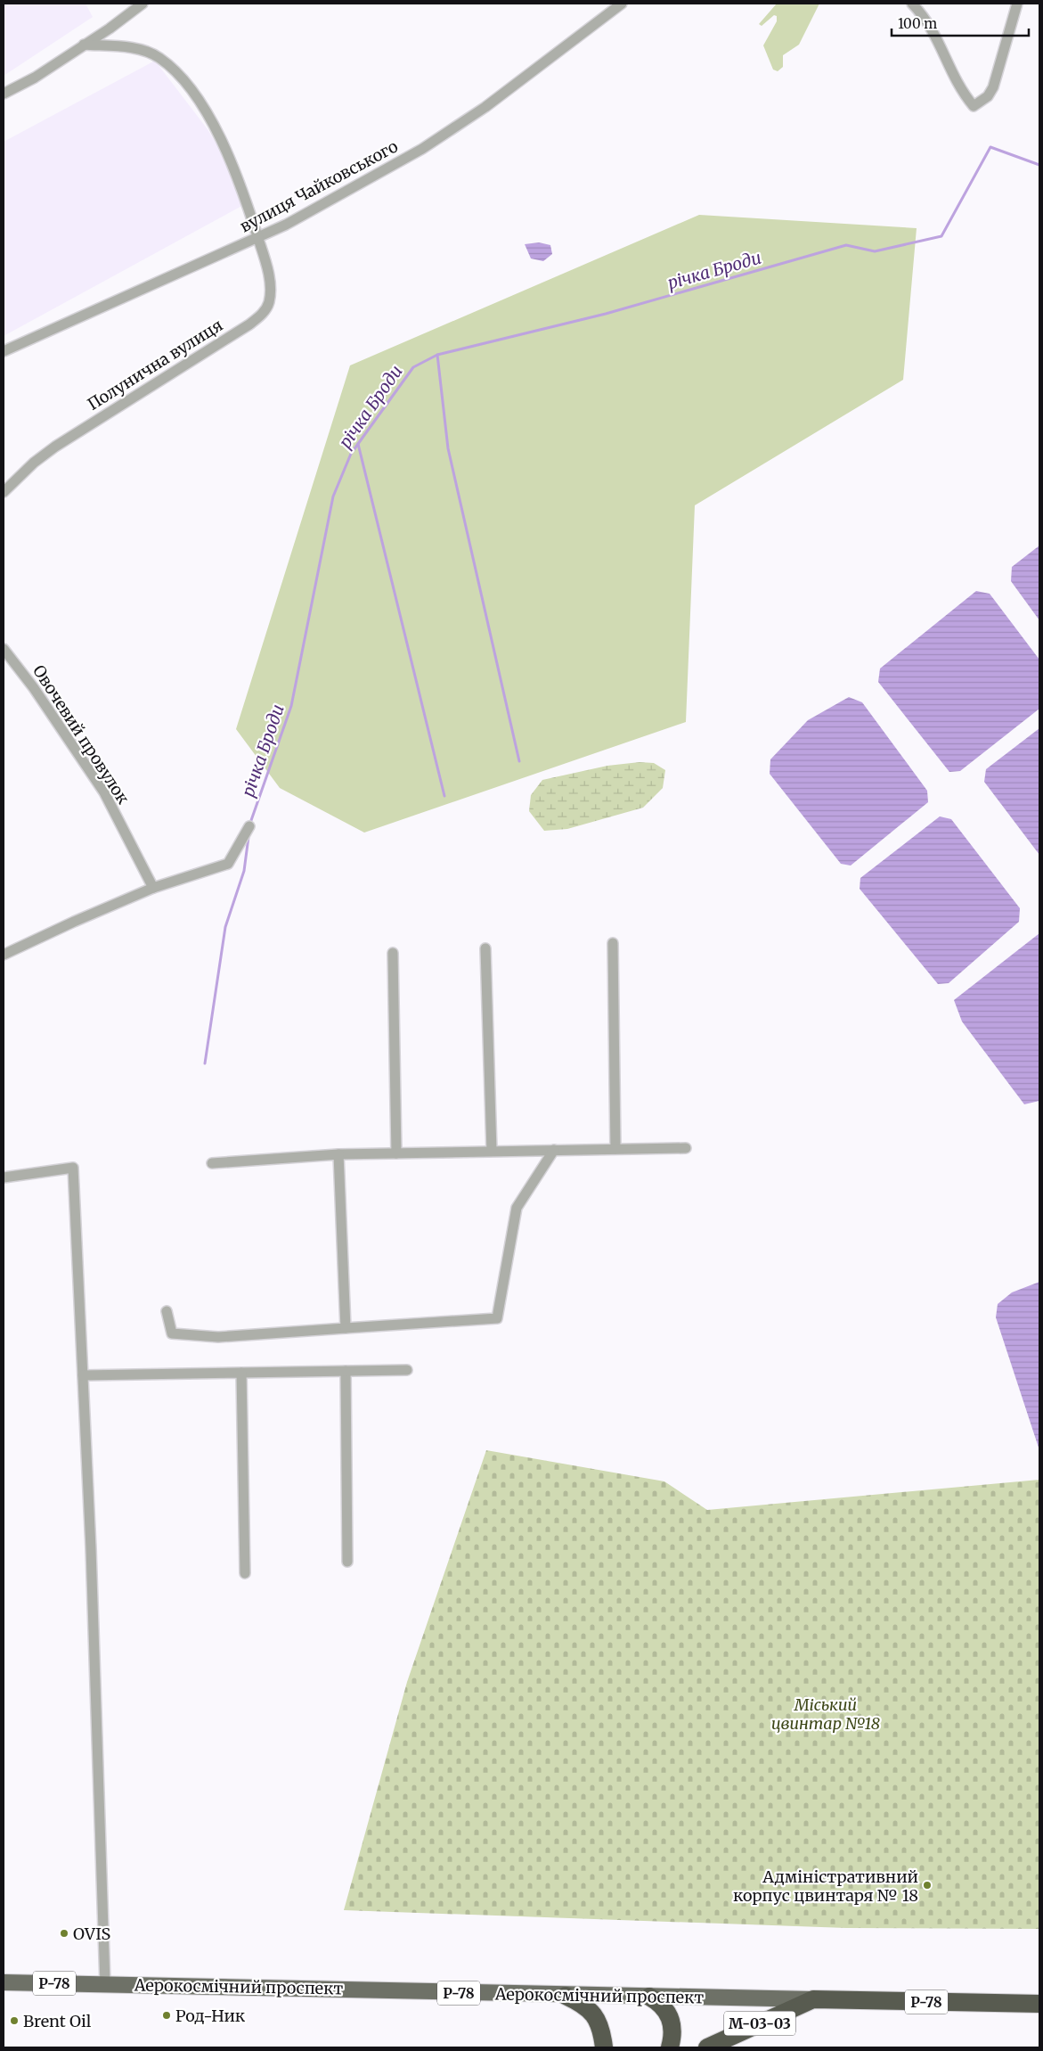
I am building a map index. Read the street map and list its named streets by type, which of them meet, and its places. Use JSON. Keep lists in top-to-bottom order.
{
  "streets": {
    "highway": ["Р-78", "Аерокосмічний проспект", "М-03-03"],
    "street": ["вулиця Чайковського", "Полунична вулиця", "Овочевий провулок"]
  },
  "crossings": [
    ["вулиця Чайковського", "Полунична вулиця"],
    ["Р-78", "Аерокосмічний проспект"],
    ["Аерокосмічний проспект", "М-03-03"]
  ],
  "water": ["річка Броди"],
  "parks": ["Міський цвинтар №18"],
  "places": [
    "Адміністративний корпус цвинтаря № 18",
    "OVIS",
    "Род-Ник",
    "Brent Oil"
  ],
  "scale_bar": "100 m"
}
